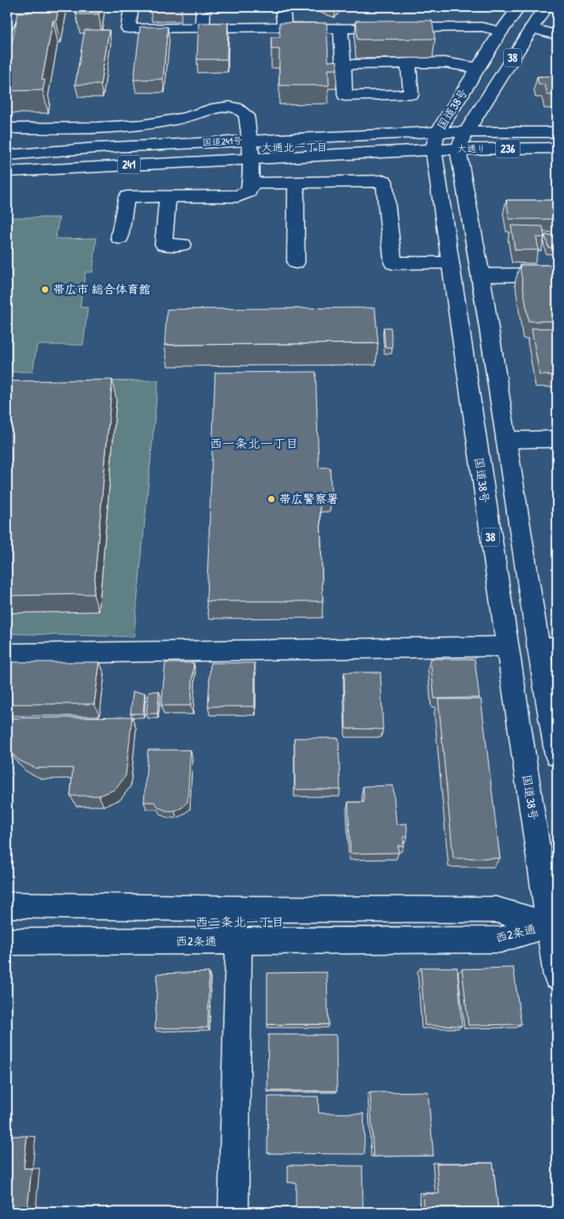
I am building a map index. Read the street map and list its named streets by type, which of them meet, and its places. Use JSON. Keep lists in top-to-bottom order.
{
  "streets": {
    "main road": [
      "38",
      "国道38号",
      "国道241号",
      "大通り",
      "236",
      "241",
      "西2条通"
    ]
  },
  "crossings": [
    ["国道38号", "国道241号"],
    ["国道38号", "大通り"],
    ["国道38号", "西2条通"],
    ["国道241号", "大通り"]
  ],
  "districts": ["大通北一丁目", "西一条北一丁目", "西二条北一丁目"],
  "places": ["帯広市 総合体育館", "帯広警察署"]
}
